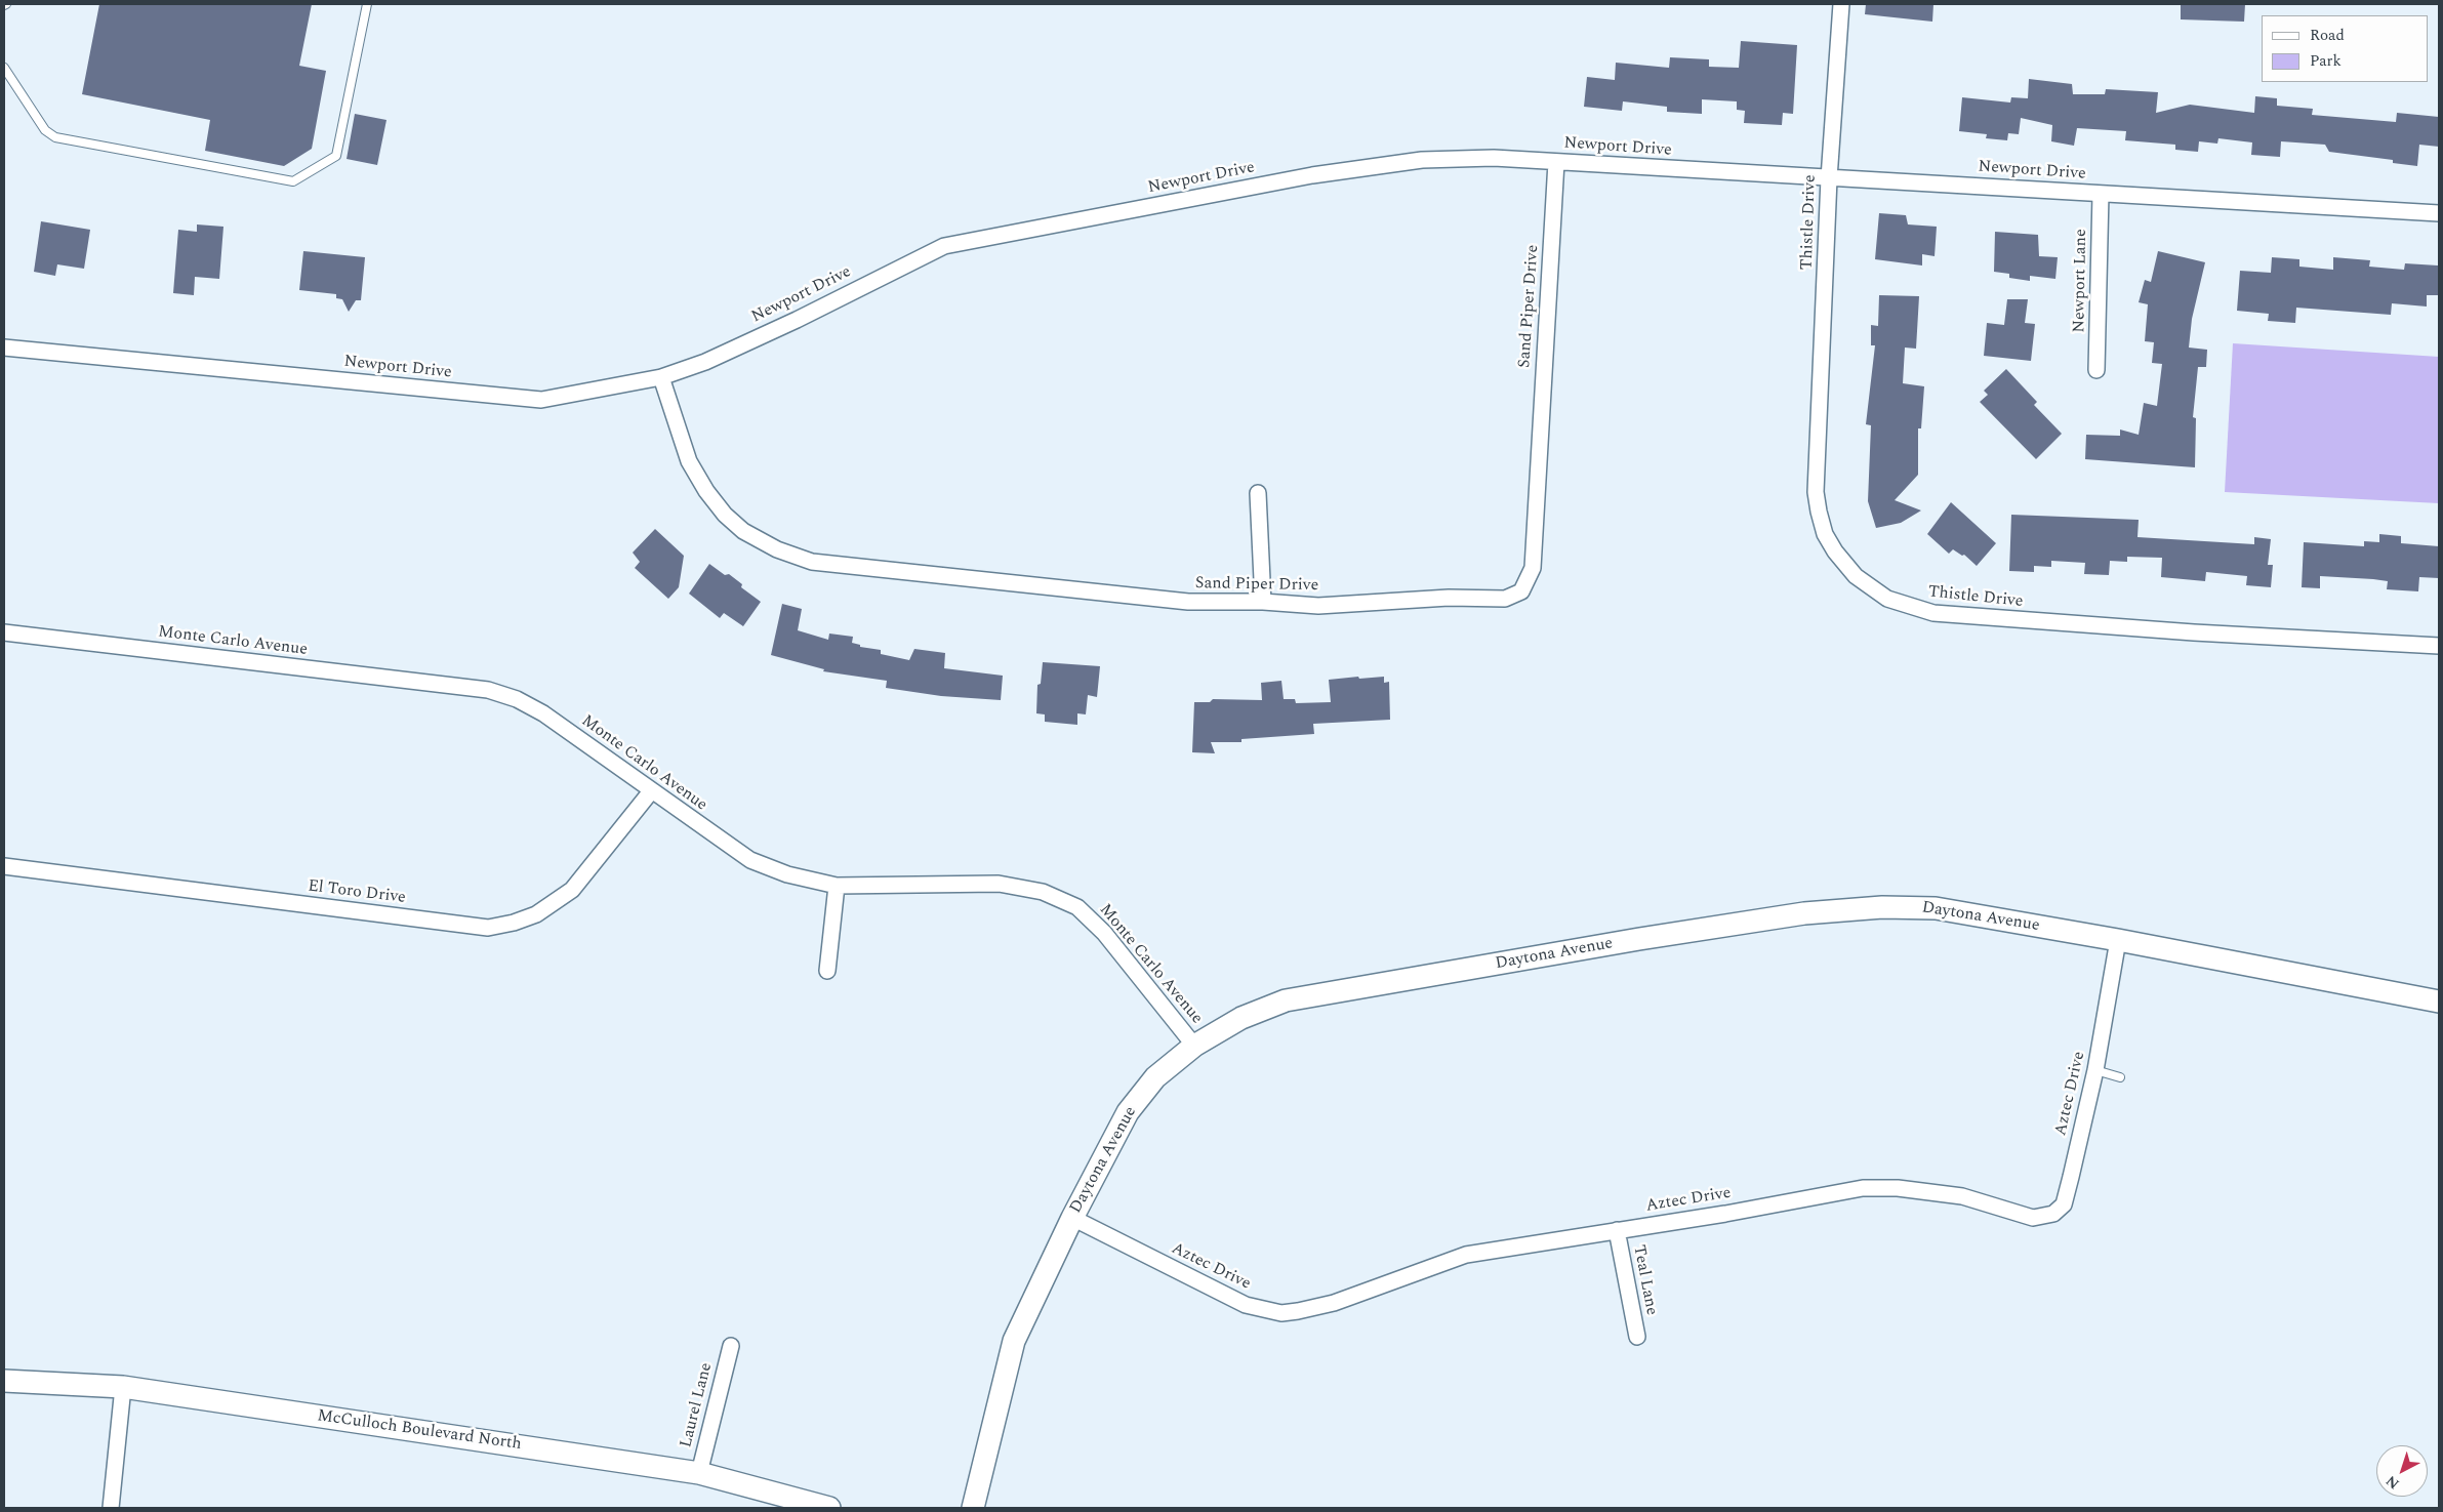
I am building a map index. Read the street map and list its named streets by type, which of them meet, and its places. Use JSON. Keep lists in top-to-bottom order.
{
  "streets": {
    "street": [
      "Newport Drive",
      "Thistle Drive",
      "Newport Lane",
      "Sand Piper Drive",
      "Monte Carlo Avenue",
      "El Toro Drive",
      "Daytona Avenue",
      "Aztec Drive",
      "Teal Lane",
      "Laurel Lane",
      "McCulloch Boulevard North"
    ]
  },
  "crossings": [
    ["Newport Drive", "Thistle Drive"],
    ["Newport Drive", "Newport Lane"],
    ["Newport Drive", "Sand Piper Drive"],
    ["Monte Carlo Avenue", "El Toro Drive"],
    ["Monte Carlo Avenue", "Daytona Avenue"],
    ["Daytona Avenue", "Aztec Drive"],
    ["Aztec Drive", "Teal Lane"],
    ["Laurel Lane", "McCulloch Boulevard North"]
  ],
  "legend": ["Road", "Park"],
  "north": "bottom left"
}
